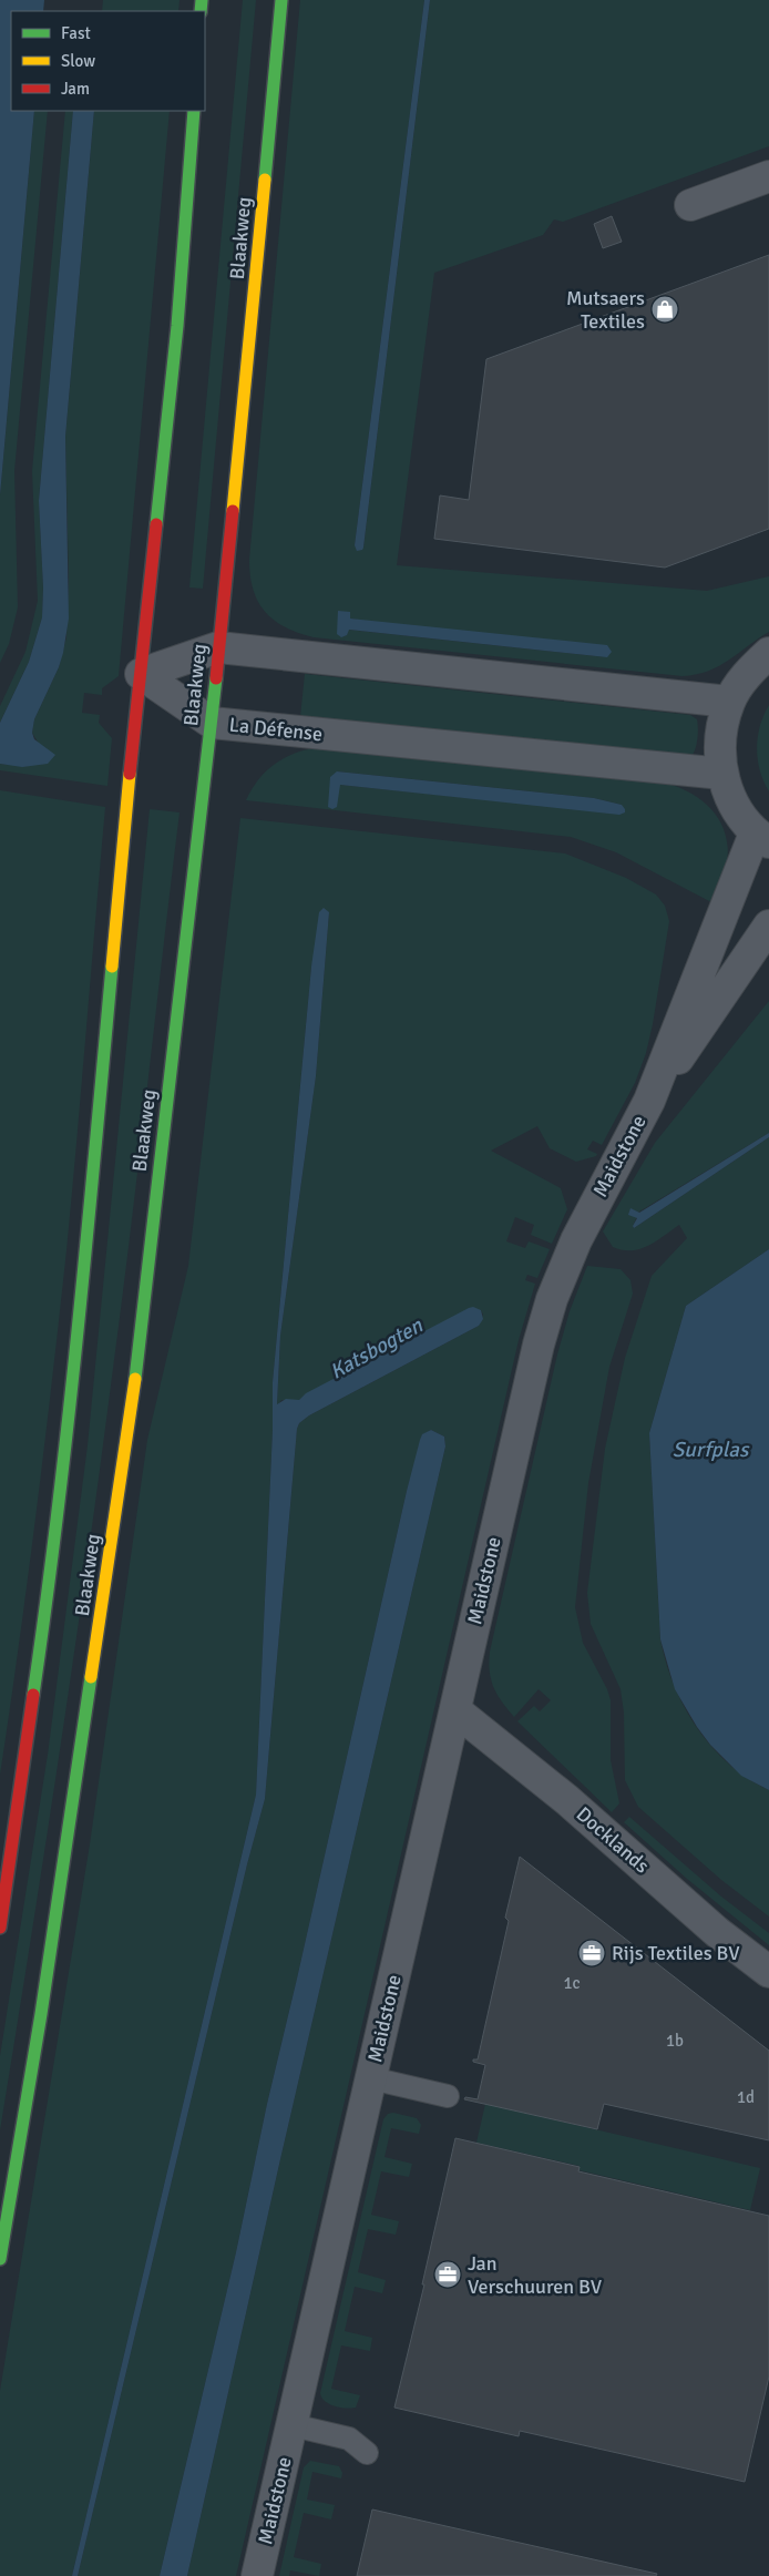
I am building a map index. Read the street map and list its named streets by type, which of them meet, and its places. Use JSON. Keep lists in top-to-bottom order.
{
  "streets": {
    "main road": ["Blaakweg"],
    "street": ["La Défense", "Maidstone", "Docklands"]
  },
  "crossings": [
    ["Blaakweg", "La Défense"],
    ["Maidstone", "Docklands"]
  ],
  "water": ["Katsbogten", "Surfplas"],
  "places": {
    "shop": ["Mutsaers Textiles"],
    "office": ["Rijs Textiles BV", "Jan Verschuuren BV"]
  },
  "house_numbers": ["1c", "1b", "1d"],
  "legend": ["Fast", "Slow", "Jam"]
}
